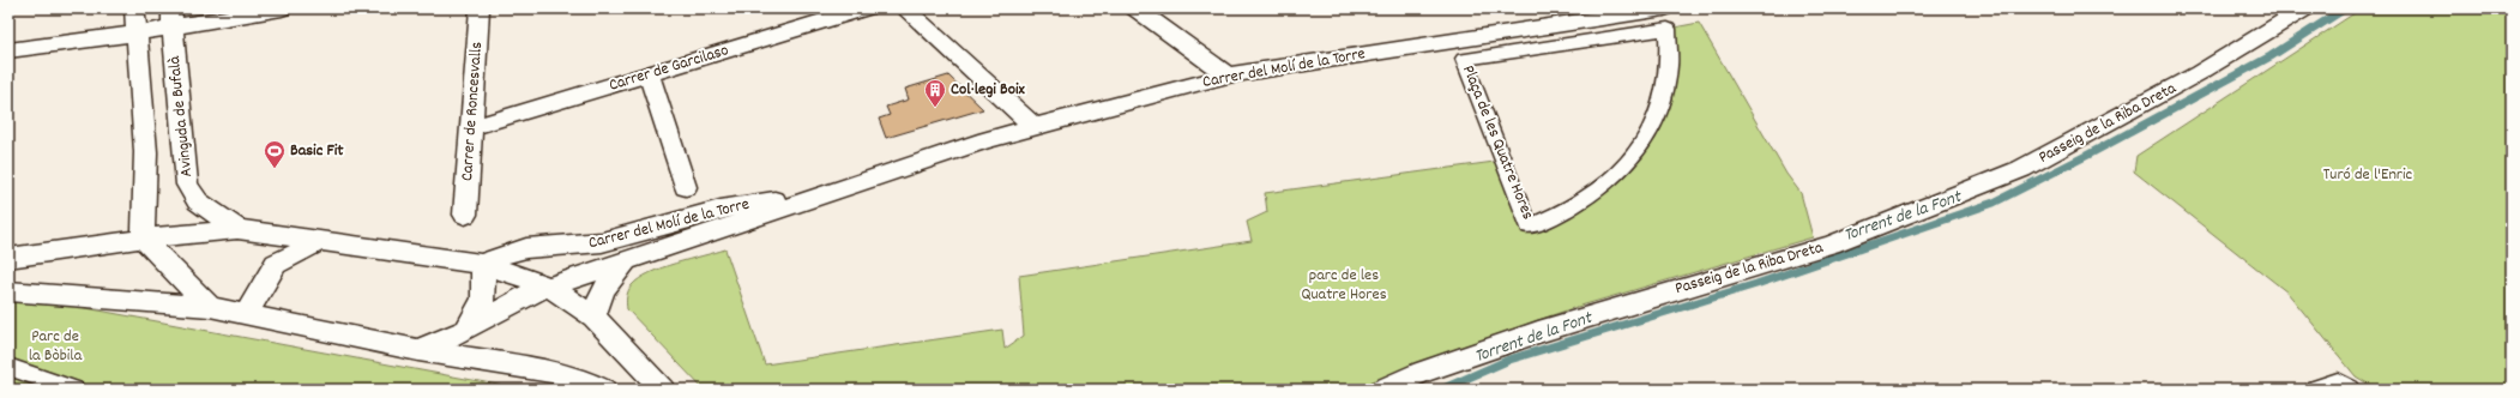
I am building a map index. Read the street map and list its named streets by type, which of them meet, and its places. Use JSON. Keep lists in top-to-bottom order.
{
  "streets": {
    "street": [
      "Carrer de Garcilaso",
      "Carrer del Molí de la Torre",
      "Carrer de Roncesvalls",
      "Avinguda de Bufalà",
      "Passeig de la Riba Dreta",
      "Plaça de les Quatre Hores"
    ]
  },
  "crossings": [
    ["Carrer de Garcilaso", "Carrer de Roncesvalls"],
    ["Carrer del Molí de la Torre", "Avinguda de Bufalà"],
    ["Carrer del Molí de la Torre", "Plaça de les Quatre Hores"]
  ],
  "water": ["Torrent de la Font"],
  "parks": ["Turó de l'Enric", "parc de les Quatre Hores", "Parc de la Bòbila"],
  "places": {
    "building": ["Col·legi Boix"],
    "sports": ["Basic Fit"]
  }
}
